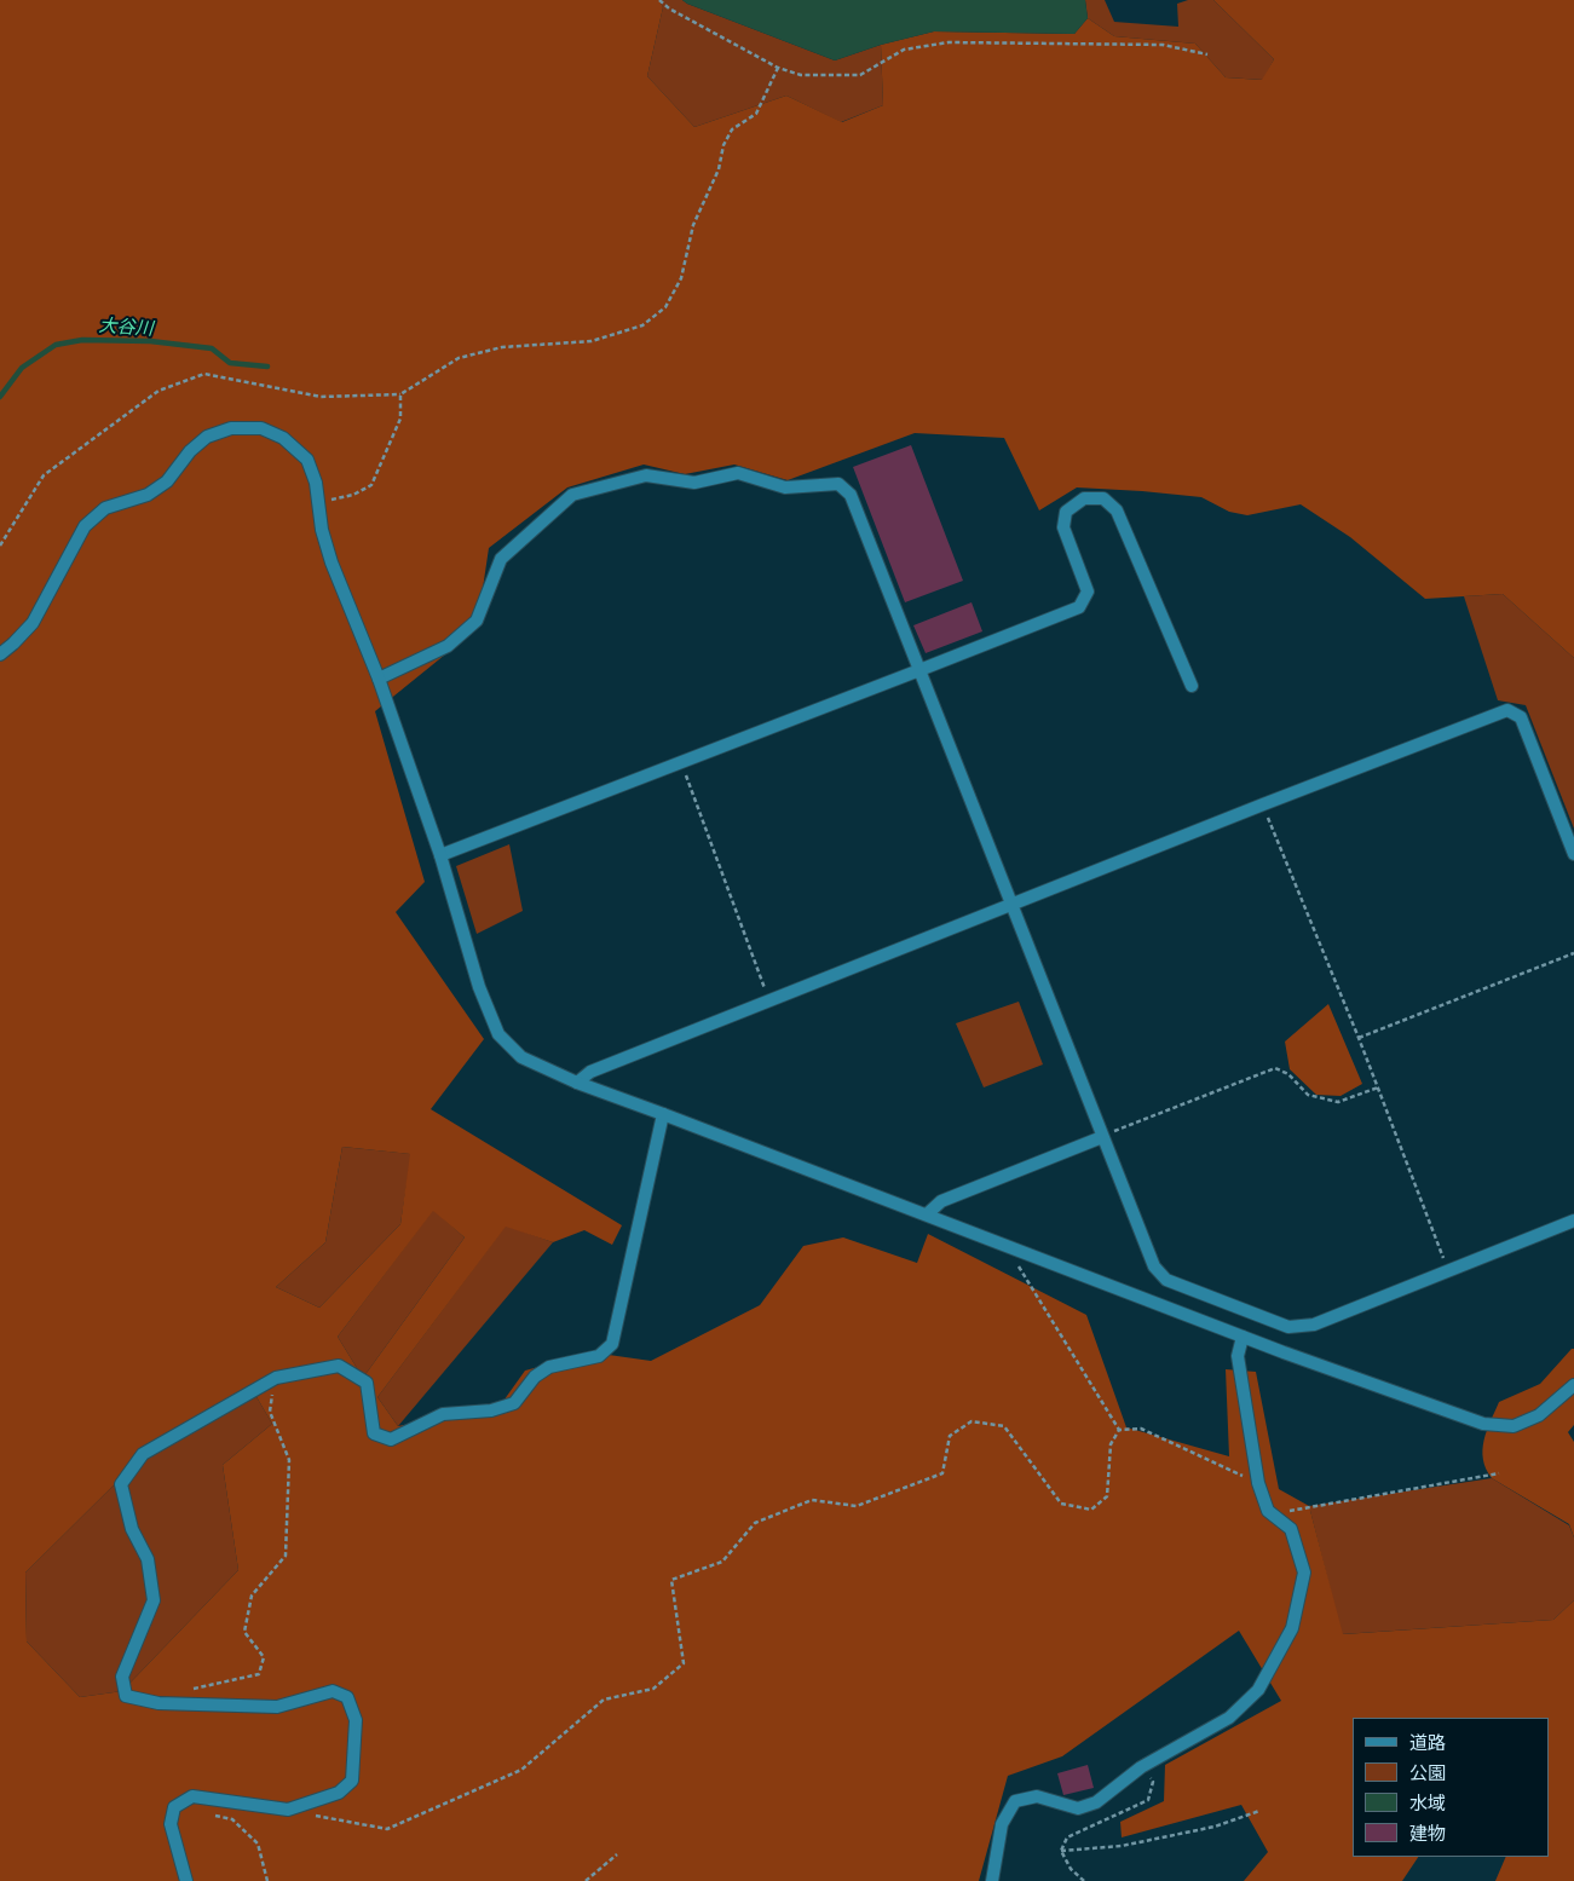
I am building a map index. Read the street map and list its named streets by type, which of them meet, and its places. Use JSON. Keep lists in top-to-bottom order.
{
  "water": ["大谷川"],
  "legend": [
    "道路",
    "公園",
    "水域",
    "建物"
  ]
}
